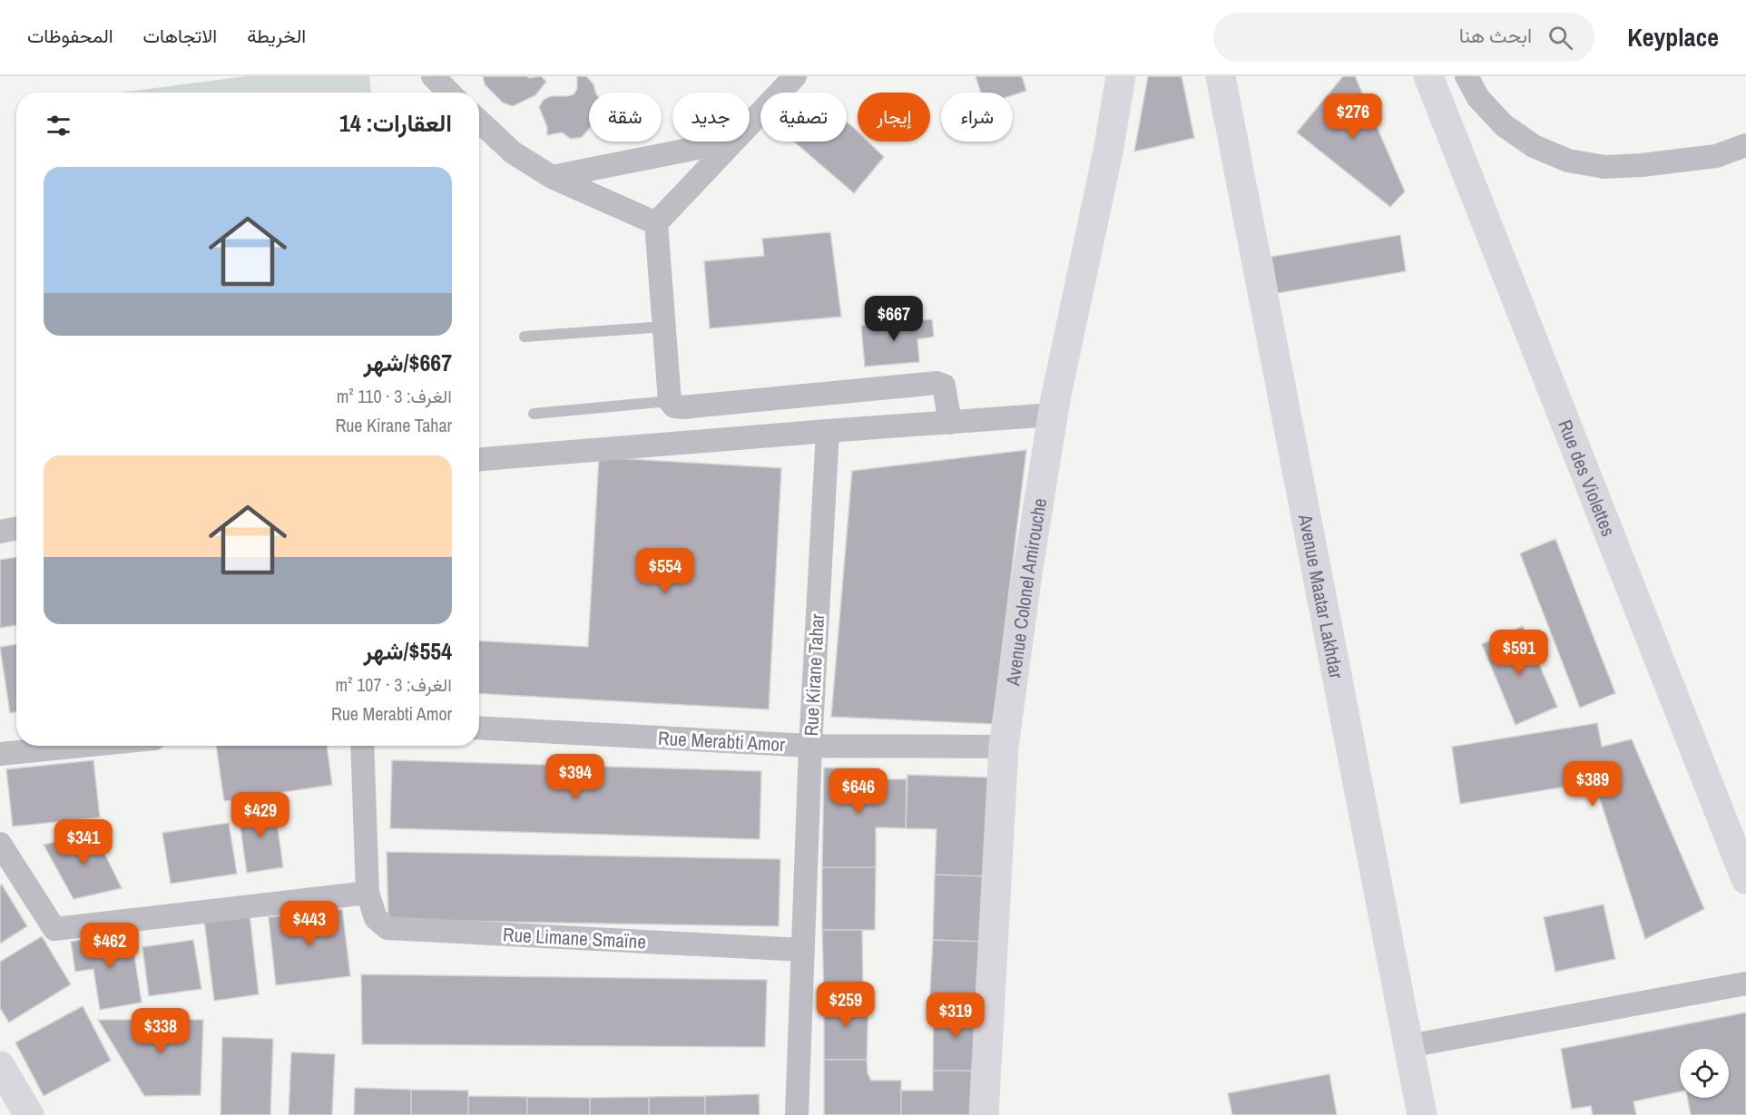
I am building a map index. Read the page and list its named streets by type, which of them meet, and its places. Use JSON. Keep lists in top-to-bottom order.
{
  "streets": {
    "main road": ["Rue des Violettes", "Avenue Colonel Amirouche", "Avenue Maatar Lakhdar"],
    "street": ["Rue Kirane Tahar", "Rue Merabti Amor", "Rue Limane Smaïne"]
  },
  "crossings": [
    ["Avenue Colonel Amirouche", "Rue Merabti Amor"],
    ["Rue Kirane Tahar", "Rue Merabti Amor"],
    ["Rue Kirane Tahar", "Rue Limane Smaïne"]
  ],
  "page": {
    "header": "Keyplace",
    "search": "ابحث هنا",
    "nav": ["الخريطة", "الاتجاهات", "المحفوظات"],
    "chip": [
      "شراء",
      "إيجار",
      "تصفية",
      "جديد",
      "شقة"
    ],
    "heading": "العقارات: 14",
    "price": [
      "$276",
      "$667",
      "$554",
      "$591",
      "$394",
      "$389",
      "$646",
      "$429",
      "$341",
      "$443",
      "$462",
      "$259",
      "$319",
      "$338"
    ],
    "list": [
      {
        "name": "$667/شهر",
        "note": "الغرف: 3 · 110 m² · Rue Kirane Tahar"
      },
      {
        "name": "$554/شهر",
        "note": "الغرف: 3 · 107 m² · Rue Merabti Amor"
      }
    ]
  }
}
